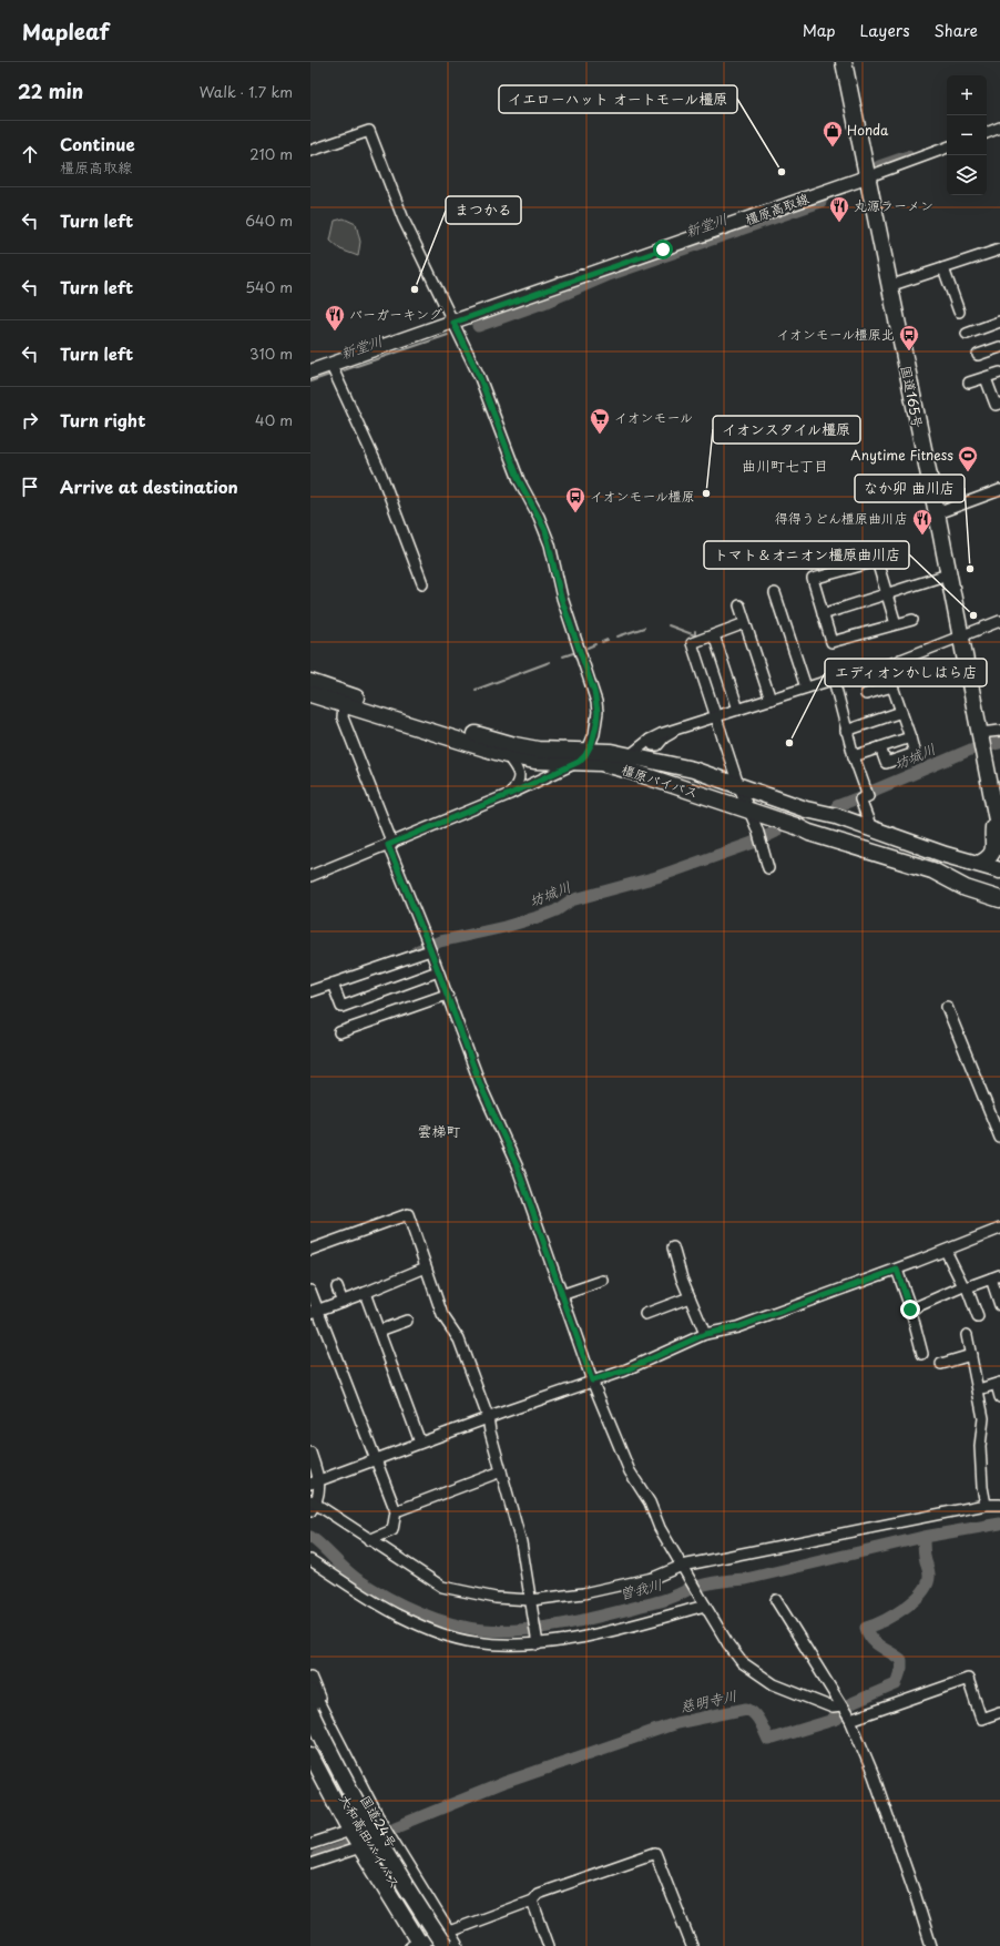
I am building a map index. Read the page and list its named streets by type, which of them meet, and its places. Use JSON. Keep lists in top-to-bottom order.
{
  "streets": {
    "highway": [
      "国道165号",
      "橿原バイパス",
      "国道24号",
      "大和高田バイパス"
    ],
    "main road": ["橿原高取線"]
  },
  "crossings": [
    ["橿原高取線", "国道165号"],
    ["国道24号", "大和高田バイパス"]
  ],
  "districts": ["曲川町七丁目", "雲梯町"],
  "water": [
    "新堂川",
    "坊城川",
    "曽我川",
    "慈明寺川"
  ],
  "places": {
    "shop": ["Honda"],
    "other": [
      "イエローハット オートモール橿原",
      "まつかる",
      "イオンスタイル橿原",
      "なか卯 曲川店",
      "トマト＆オニオン橿原曲川店",
      "エディオンかしはら店"
    ],
    "restaurant": ["丸源ラーメン", "バーガーキング", "得得うどん橿原曲川店"],
    "bus stop": ["イオンモール橿原北", "イオンモール橿原"],
    "supermarket": ["イオンモール"],
    "sports": ["Anytime Fitness"]
  },
  "page": {
    "header": "Mapleaf",
    "nav": ["Map", "Layers", "Share"],
    "heading": ["22 min", "Walk · 1.7 km"],
    "map_buttons": ["+", "−"],
    "list": [
      ["Continue", "橿原高取線", "210 m"],
      ["Turn left", "640 m"],
      ["Turn left", "540 m"],
      ["Turn left", "310 m"],
      ["Turn right", "40 m"],
      "Arrive at destination"
    ]
  }
}
